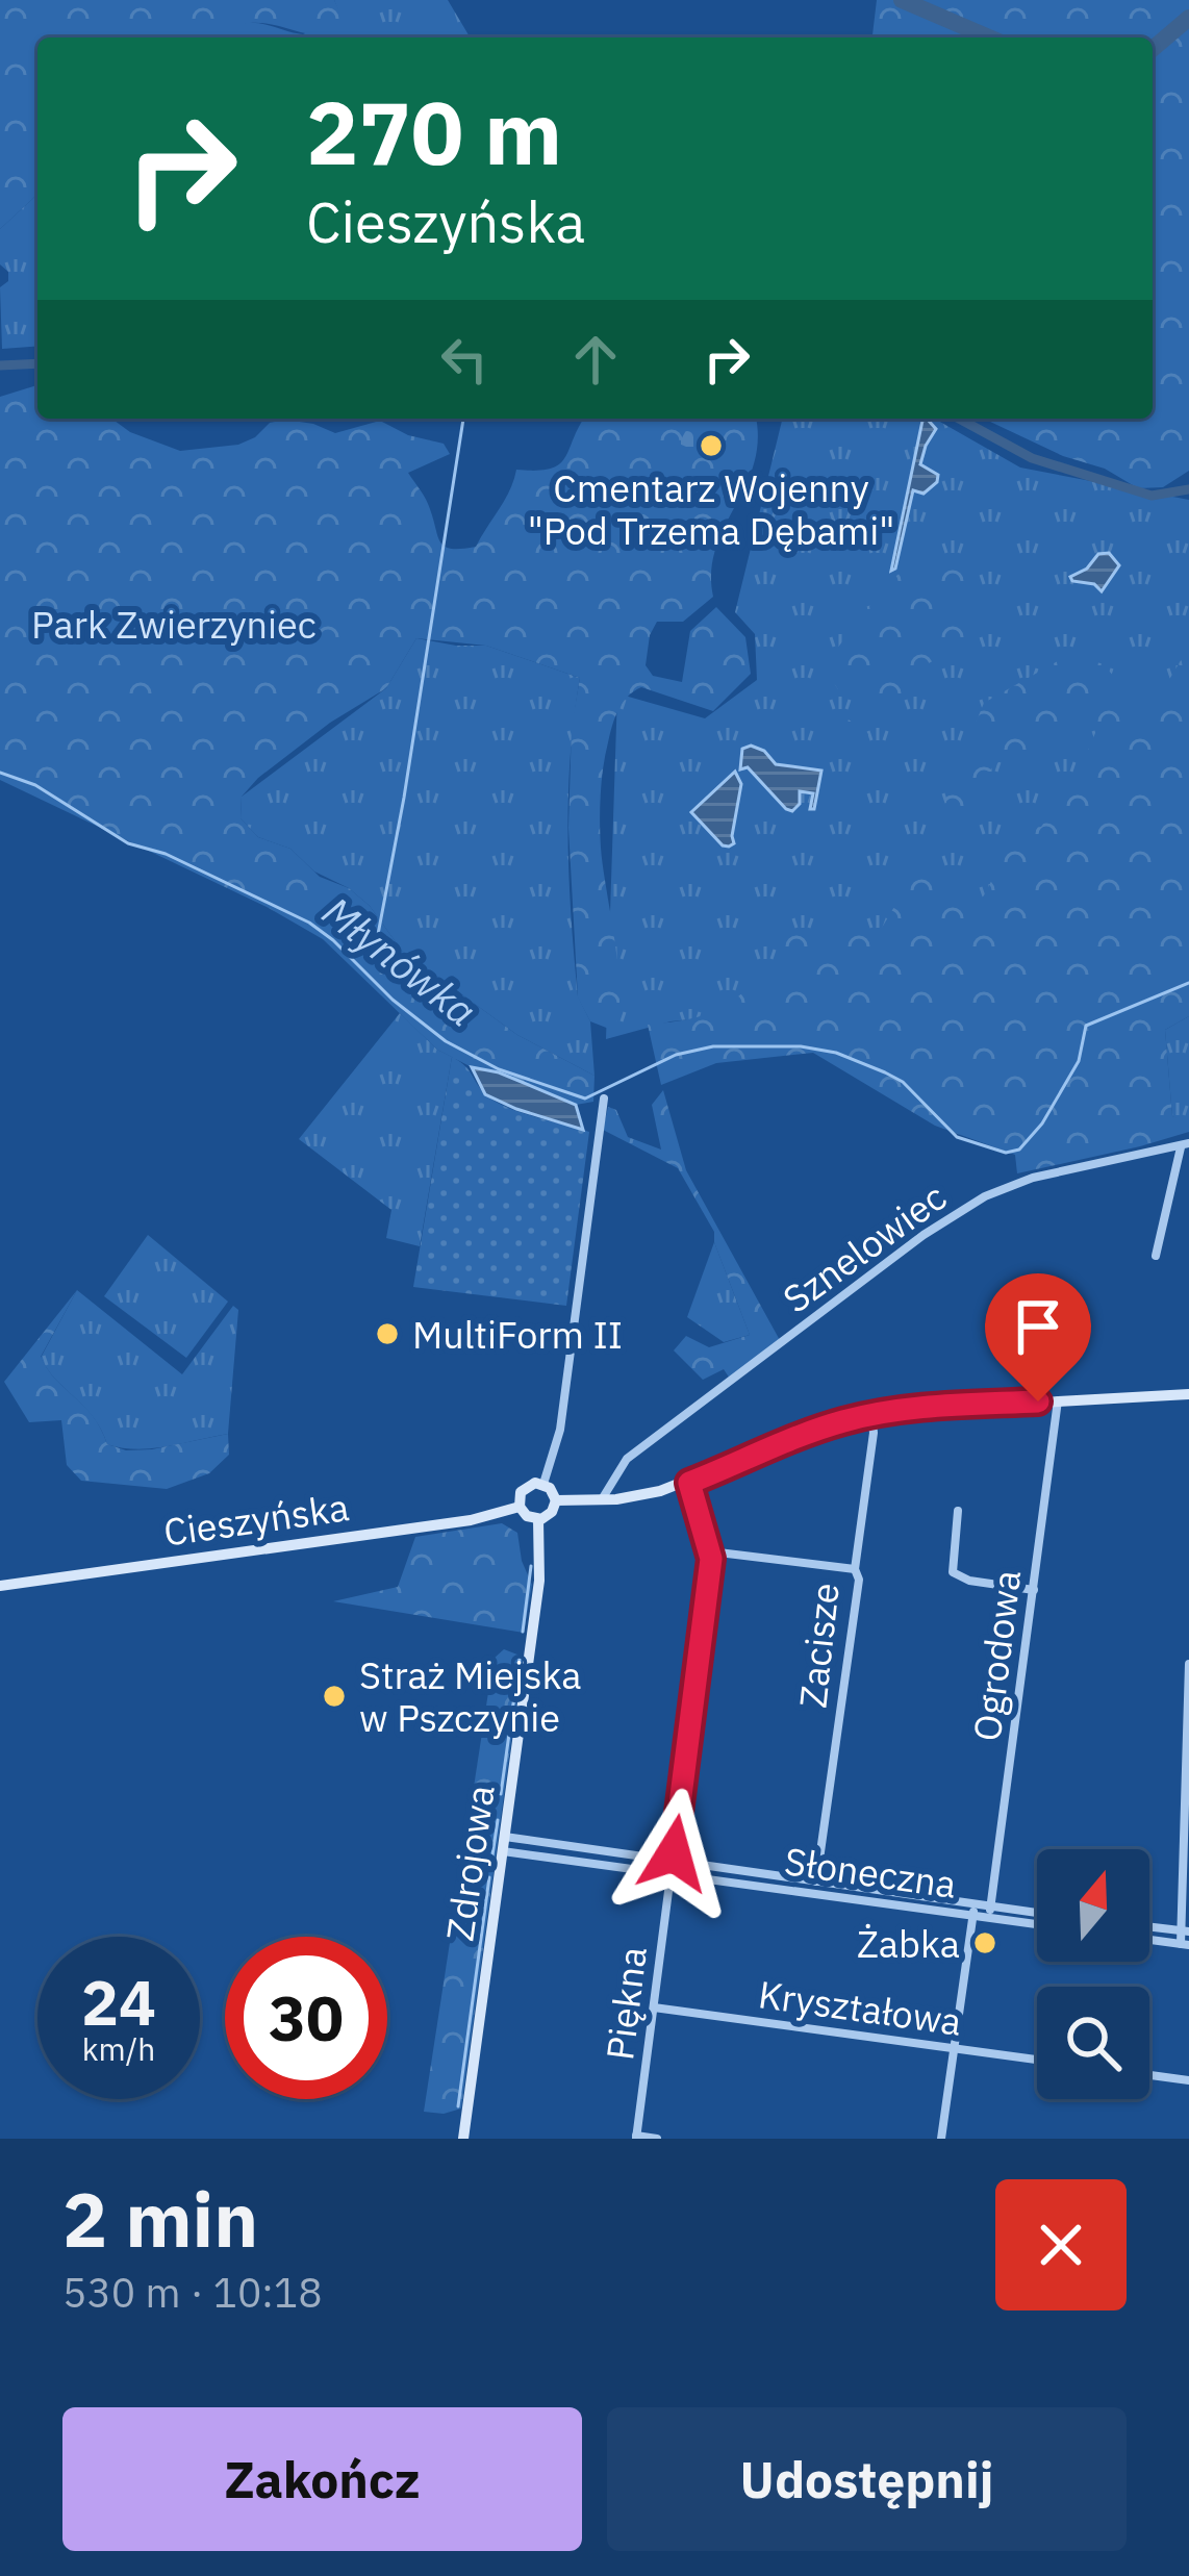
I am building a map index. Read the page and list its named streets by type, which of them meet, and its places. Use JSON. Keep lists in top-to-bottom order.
{
  "streets": {
    "main road": ["Cieszyńska", "Zdrojowa"],
    "street": [
      "Sznelowiec",
      "Zacisze",
      "Ogrodowa",
      "Słoneczna",
      "Piękna",
      "Kryształowa"
    ]
  },
  "crossings": [
    ["Cieszyńska", "Zdrojowa"],
    ["Zacisze", "Słoneczna"],
    ["Ogrodowa", "Słoneczna"],
    ["Zdrojowa", "Słoneczna"],
    ["Słoneczna", "Piękna"],
    ["Piękna", "Kryształowa"]
  ],
  "water": ["Młynówka"],
  "parks": ["Park Zwierzyniec"],
  "places": [
    "Cmentarz Wojenny \"Pod Trzema Dębami\"",
    "MultiForm II",
    "Straż Miejska w Pszczynie",
    "Żabka"
  ],
  "north": "top",
  "page": {
    "turn": ["270 m", "Cieszyńska"],
    "speed": "24 km/h",
    "limit": "30",
    "heading": ["2 min", "530 m · 10:18"],
    "buttons": ["Zakończ", "Udostępnij"]
  }
}
